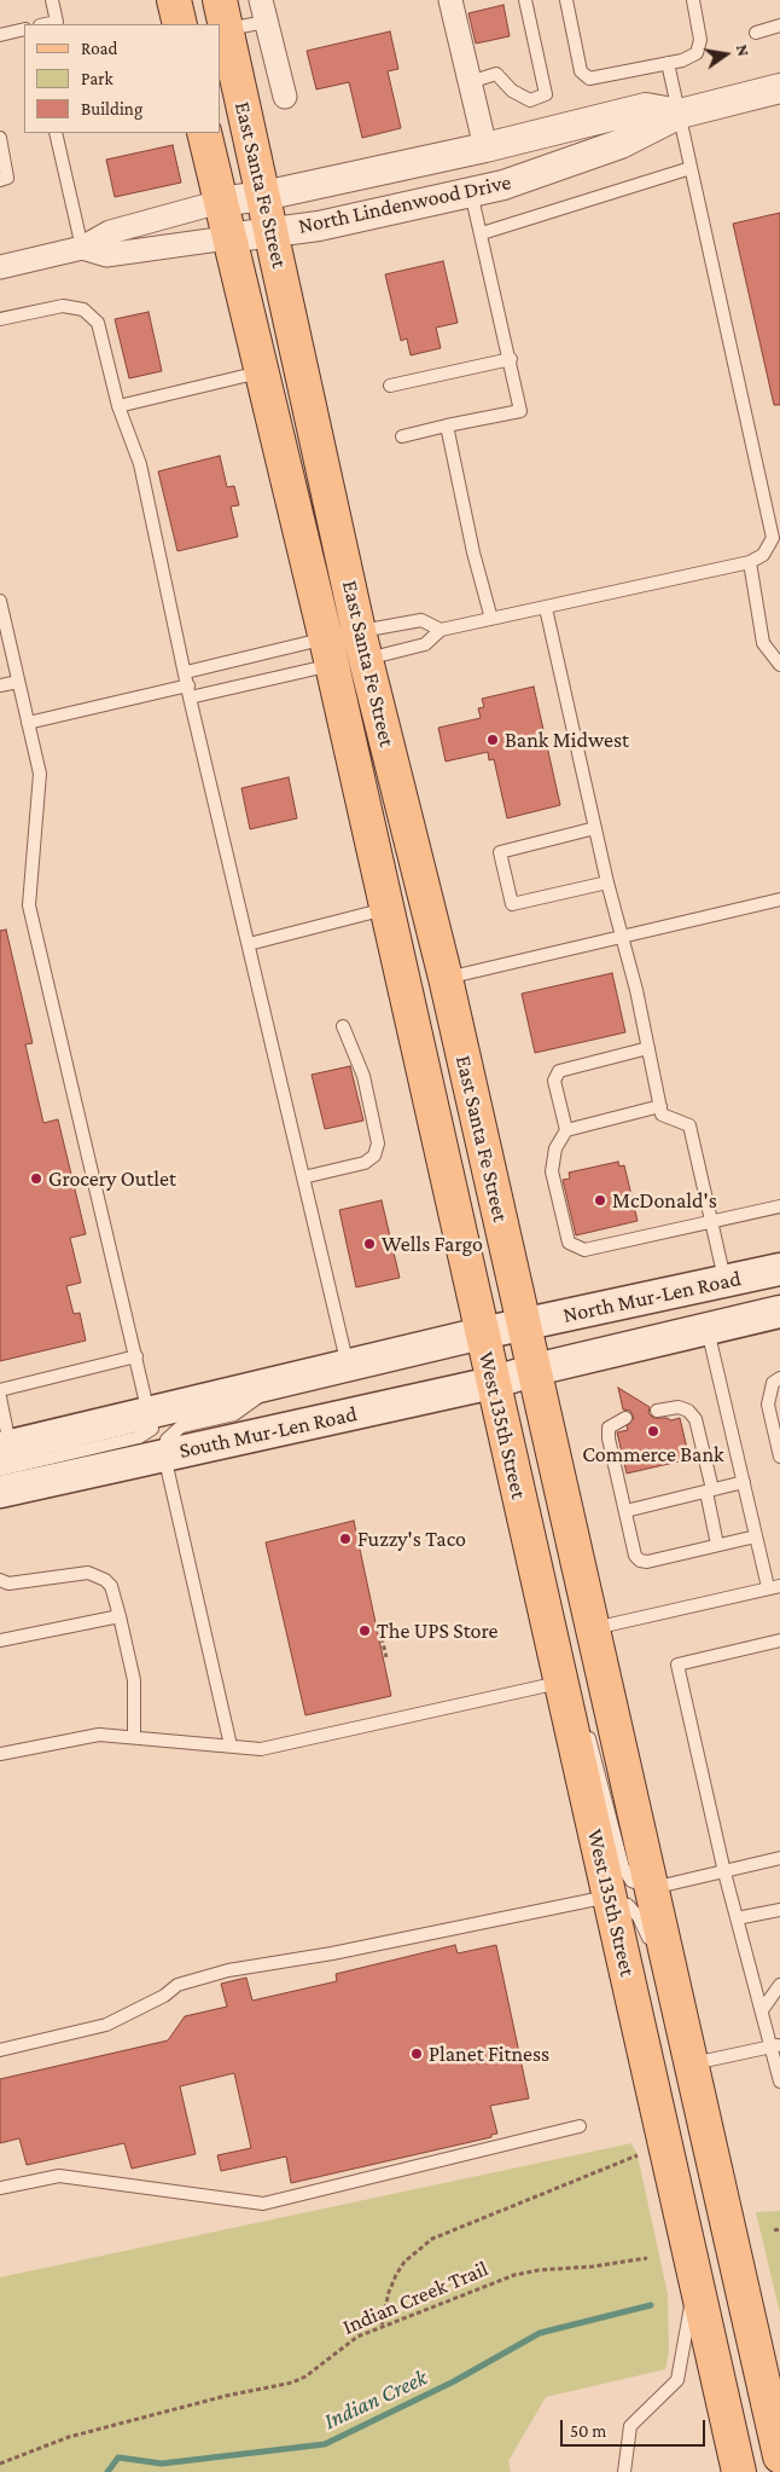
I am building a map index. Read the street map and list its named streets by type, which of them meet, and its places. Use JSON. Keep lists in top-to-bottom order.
{
  "streets": {
    "main road": [
      "East Santa Fe Street",
      "North Mur-Len Road",
      "West 135th Street",
      "South Mur-Len Road"
    ],
    "street": ["North Lindenwood Drive"],
    "path": ["Indian Creek Trail"]
  },
  "crossings": [
    ["East Santa Fe Street", "North Lindenwood Drive"],
    ["East Santa Fe Street", "North Mur-Len Road"],
    ["East Santa Fe Street", "West 135th Street"],
    ["East Santa Fe Street", "South Mur-Len Road"],
    ["North Mur-Len Road", "West 135th Street"],
    ["North Mur-Len Road", "South Mur-Len Road"],
    ["West 135th Street", "South Mur-Len Road"]
  ],
  "water": ["Indian Creek"],
  "places": [
    "Bank Midwest",
    "Grocery Outlet",
    "McDonald's",
    "Wells Fargo",
    "Commerce Bank",
    "Fuzzy's Taco",
    "The UPS Store",
    "Planet Fitness"
  ],
  "legend": ["Road", "Park", "Building"],
  "scale_bar": "50 m",
  "north": "right"
}
